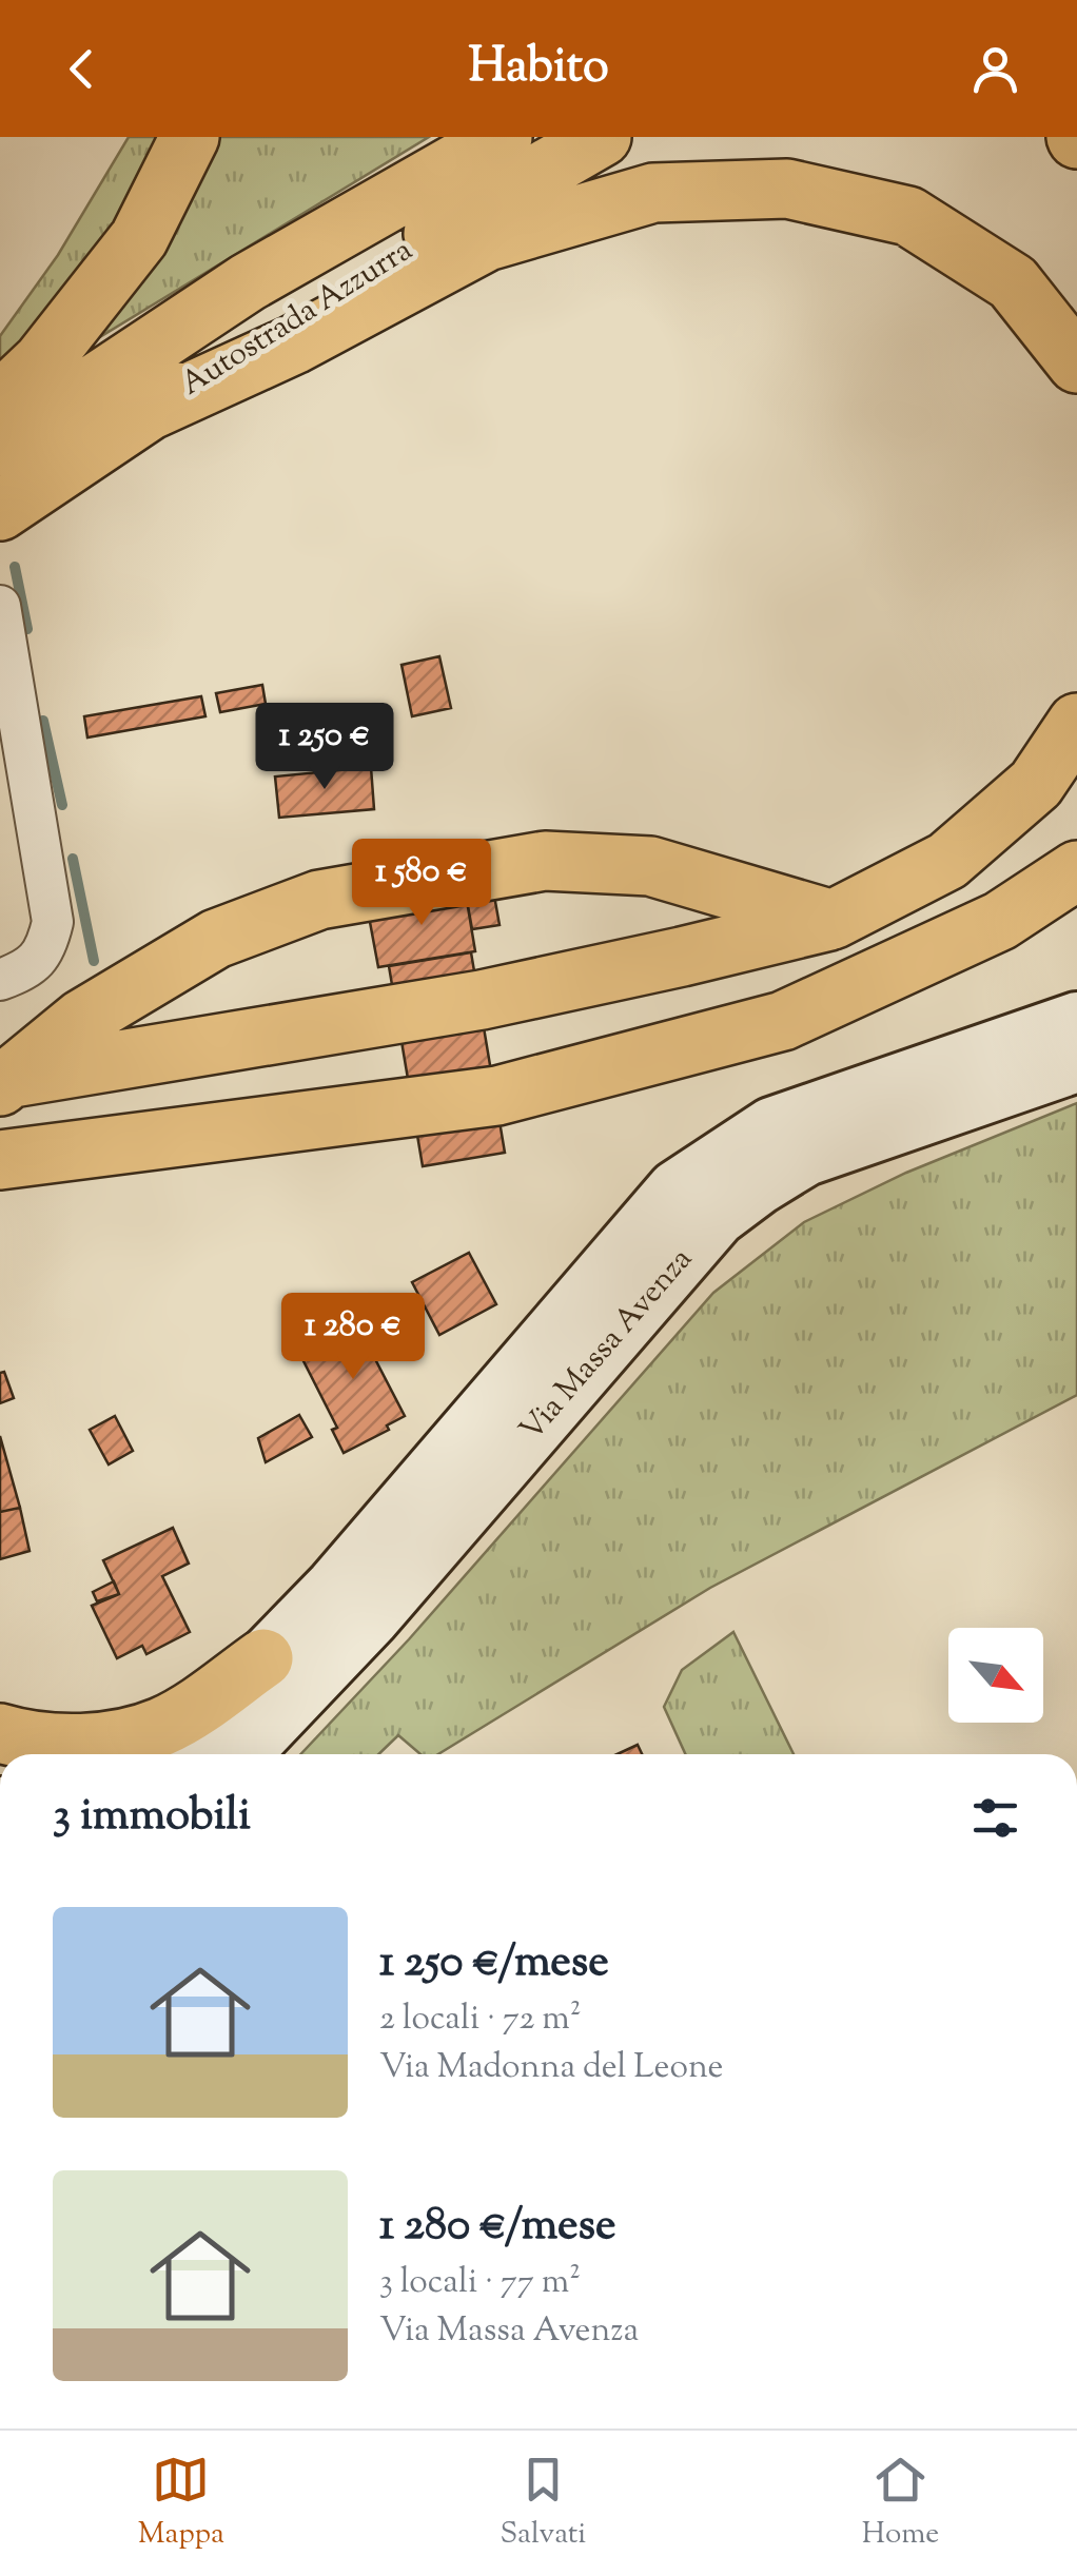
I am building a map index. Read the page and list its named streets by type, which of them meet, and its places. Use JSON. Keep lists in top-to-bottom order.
{
  "streets": {
    "highway": ["Autostrada Azzurra"],
    "main road": ["Via Massa Avenza"]
  },
  "north": "bottom right",
  "page": {
    "header": "Habito",
    "price": ["1 250 €", "1 580 €", "1 280 €"],
    "heading": "3 immobili",
    "list": [
      {
        "name": "1 250 €/mese",
        "note": "2 locali · 72 m² · Via Madonna del Leone"
      },
      {
        "name": "1 280 €/mese",
        "note": "3 locali · 77 m² · Via Massa Avenza"
      }
    ],
    "tabs": ["Mappa", "Salvati", "Home"]
  }
}
